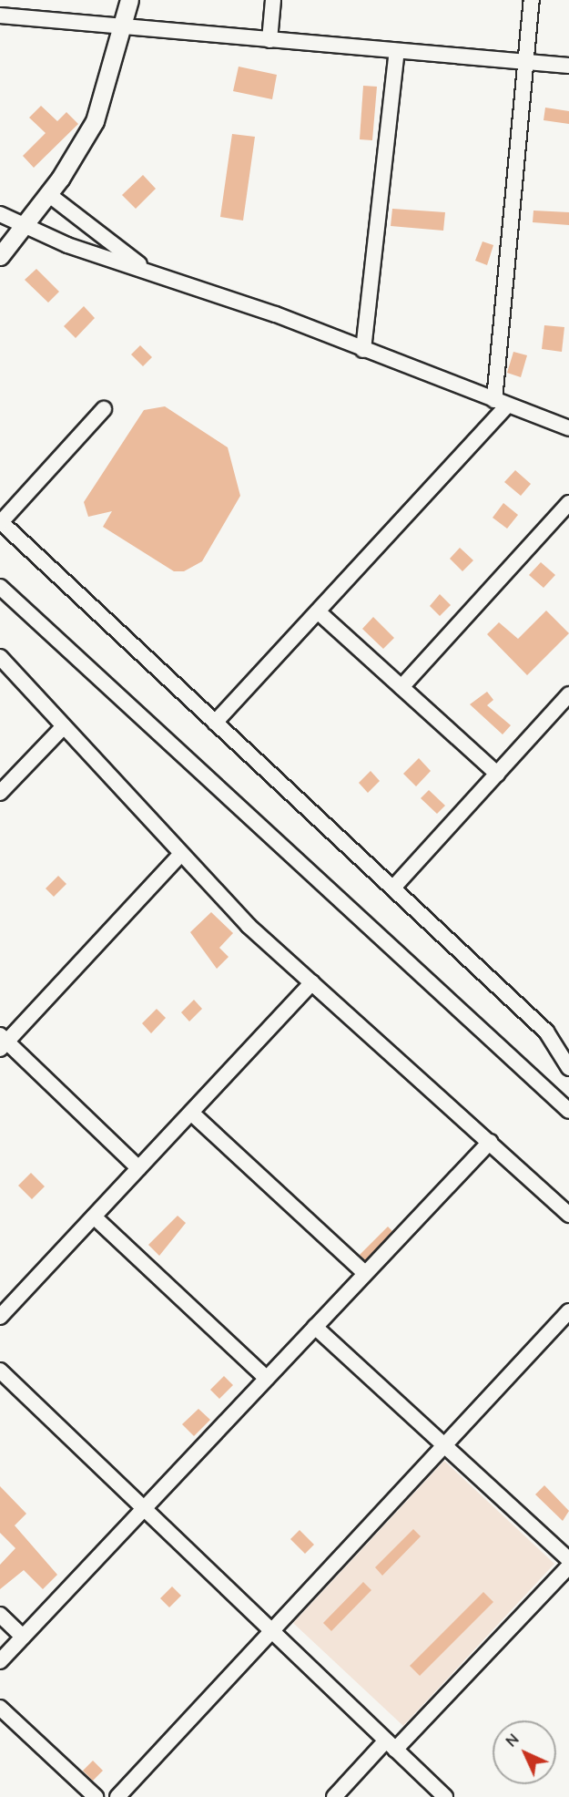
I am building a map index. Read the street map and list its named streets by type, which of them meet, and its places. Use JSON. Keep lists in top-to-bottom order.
{
  "north": "top left"
}
